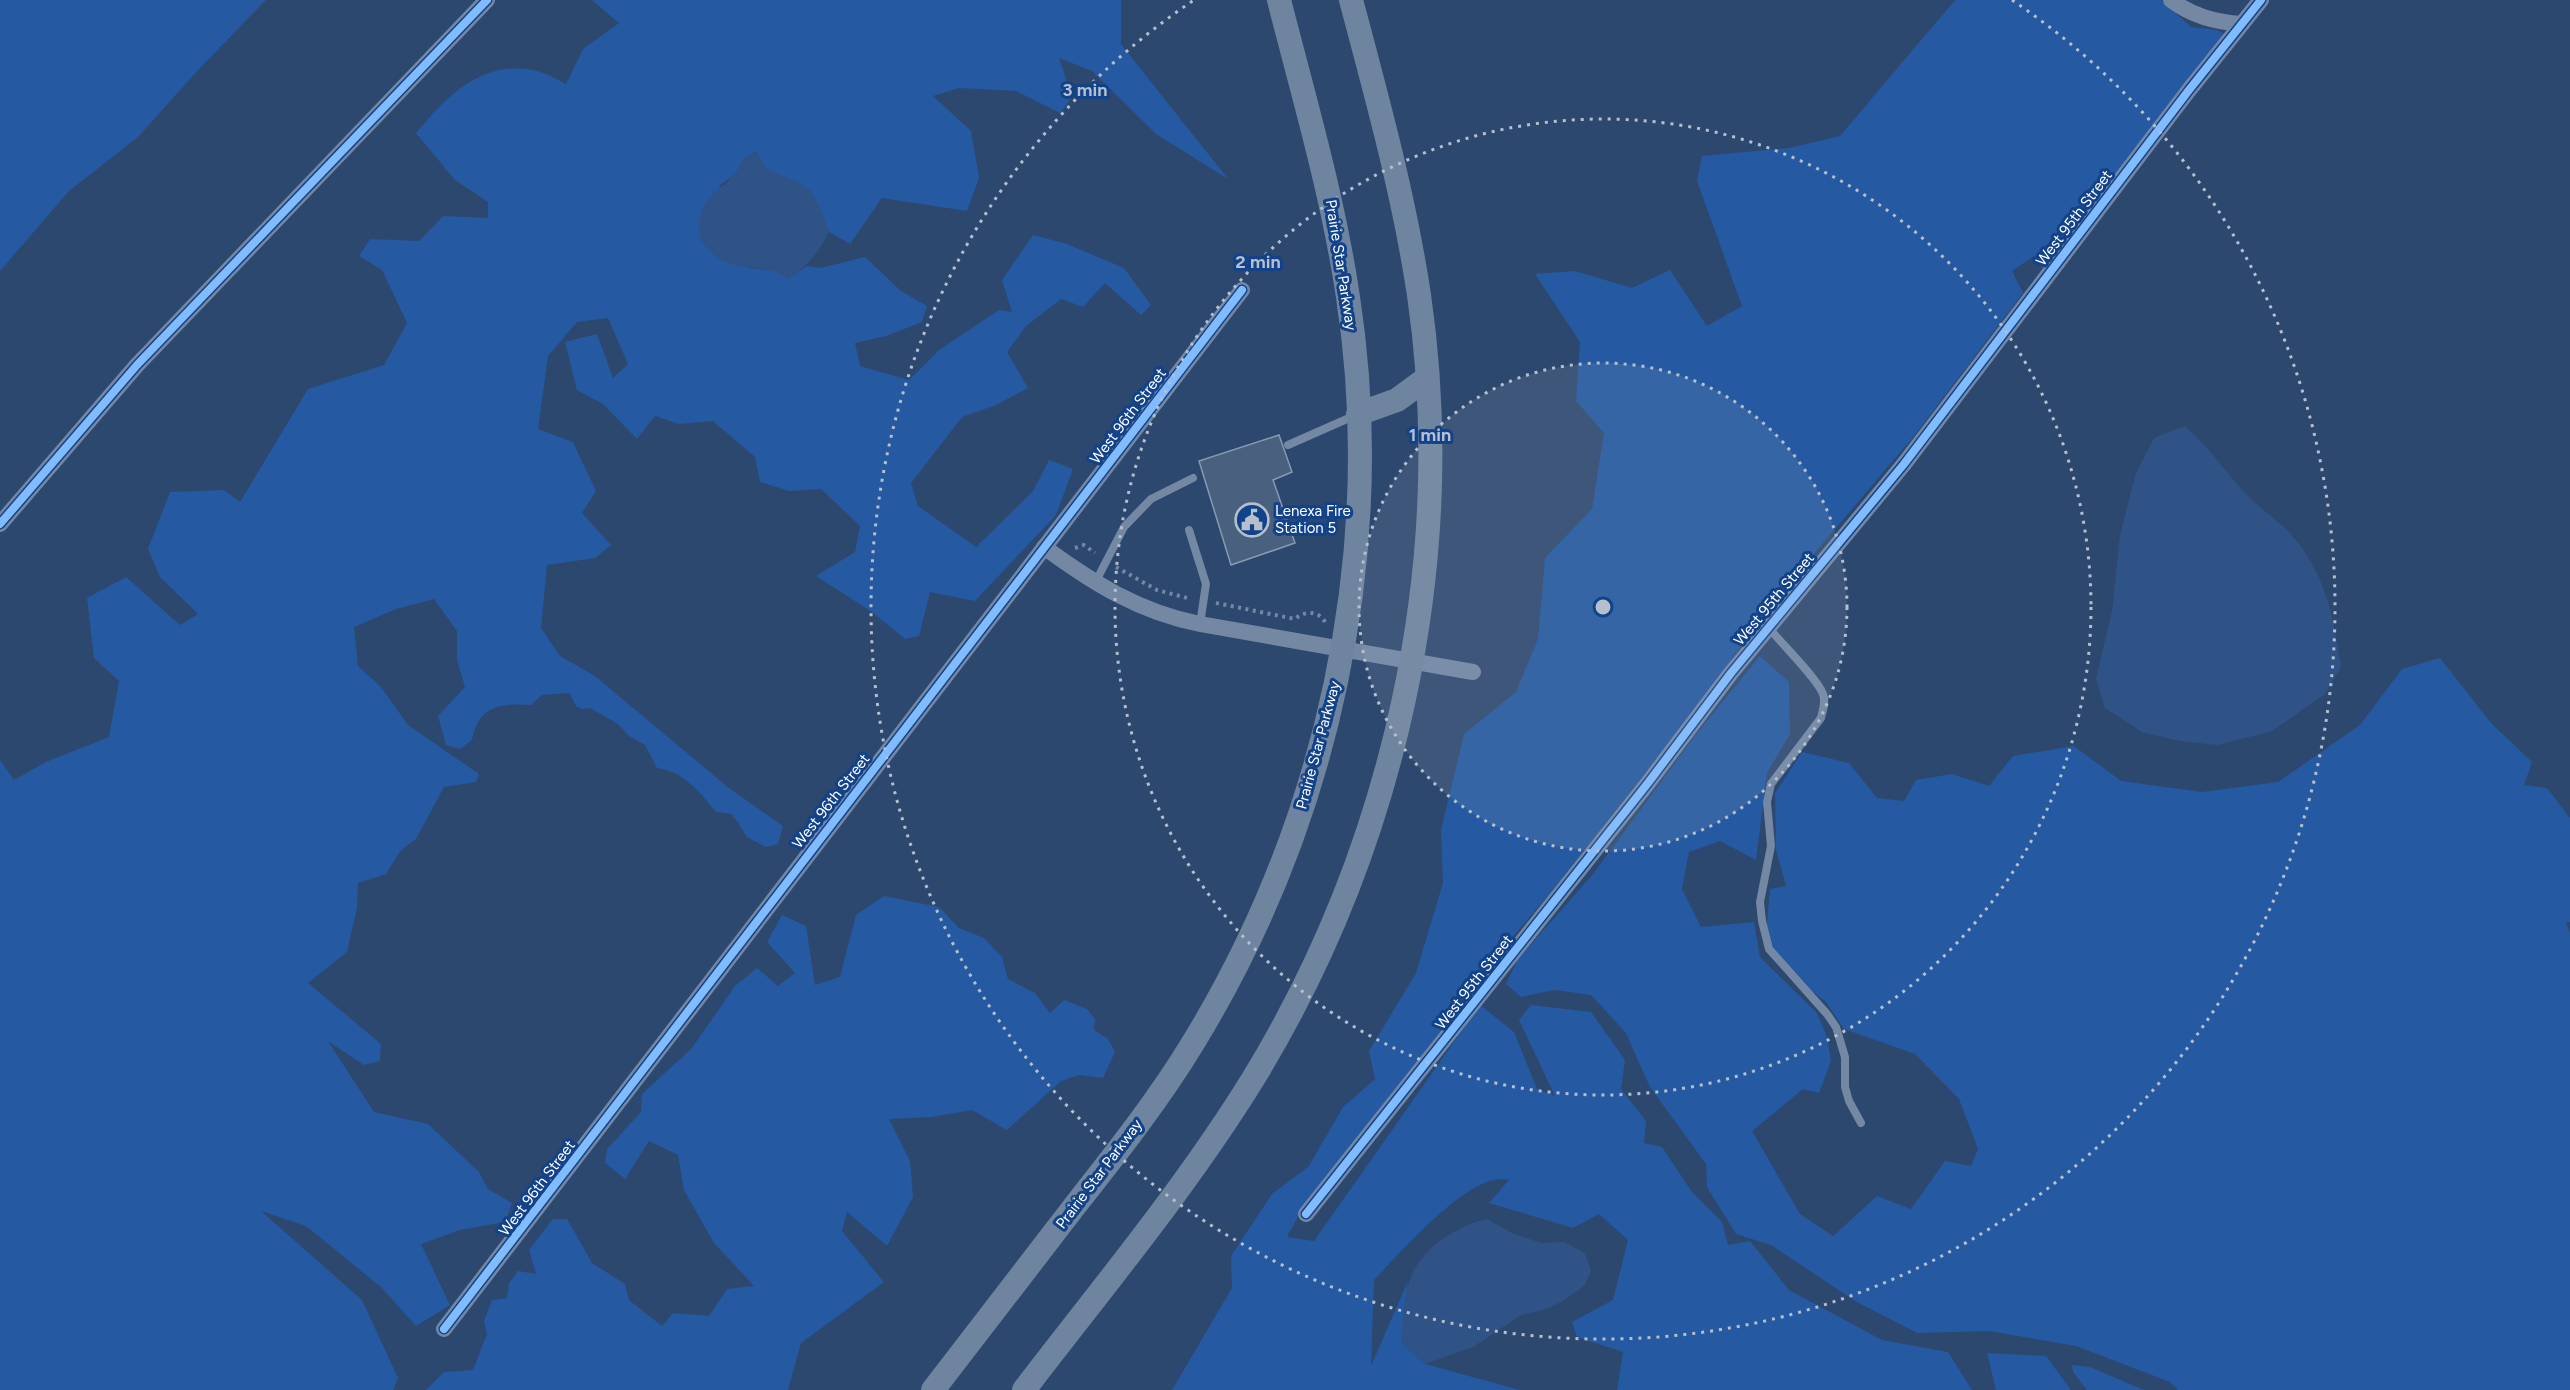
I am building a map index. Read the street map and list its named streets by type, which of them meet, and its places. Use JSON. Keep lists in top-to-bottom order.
{
  "streets": {
    "main road": ["Prairie Star Parkway"],
    "street": ["West 95th Street", "West 96th Street"]
  },
  "places": {
    "public building": ["Lenexa Fire Station 5"]
  },
  "rings": ["3 min", "2 min", "1 min"]
}
